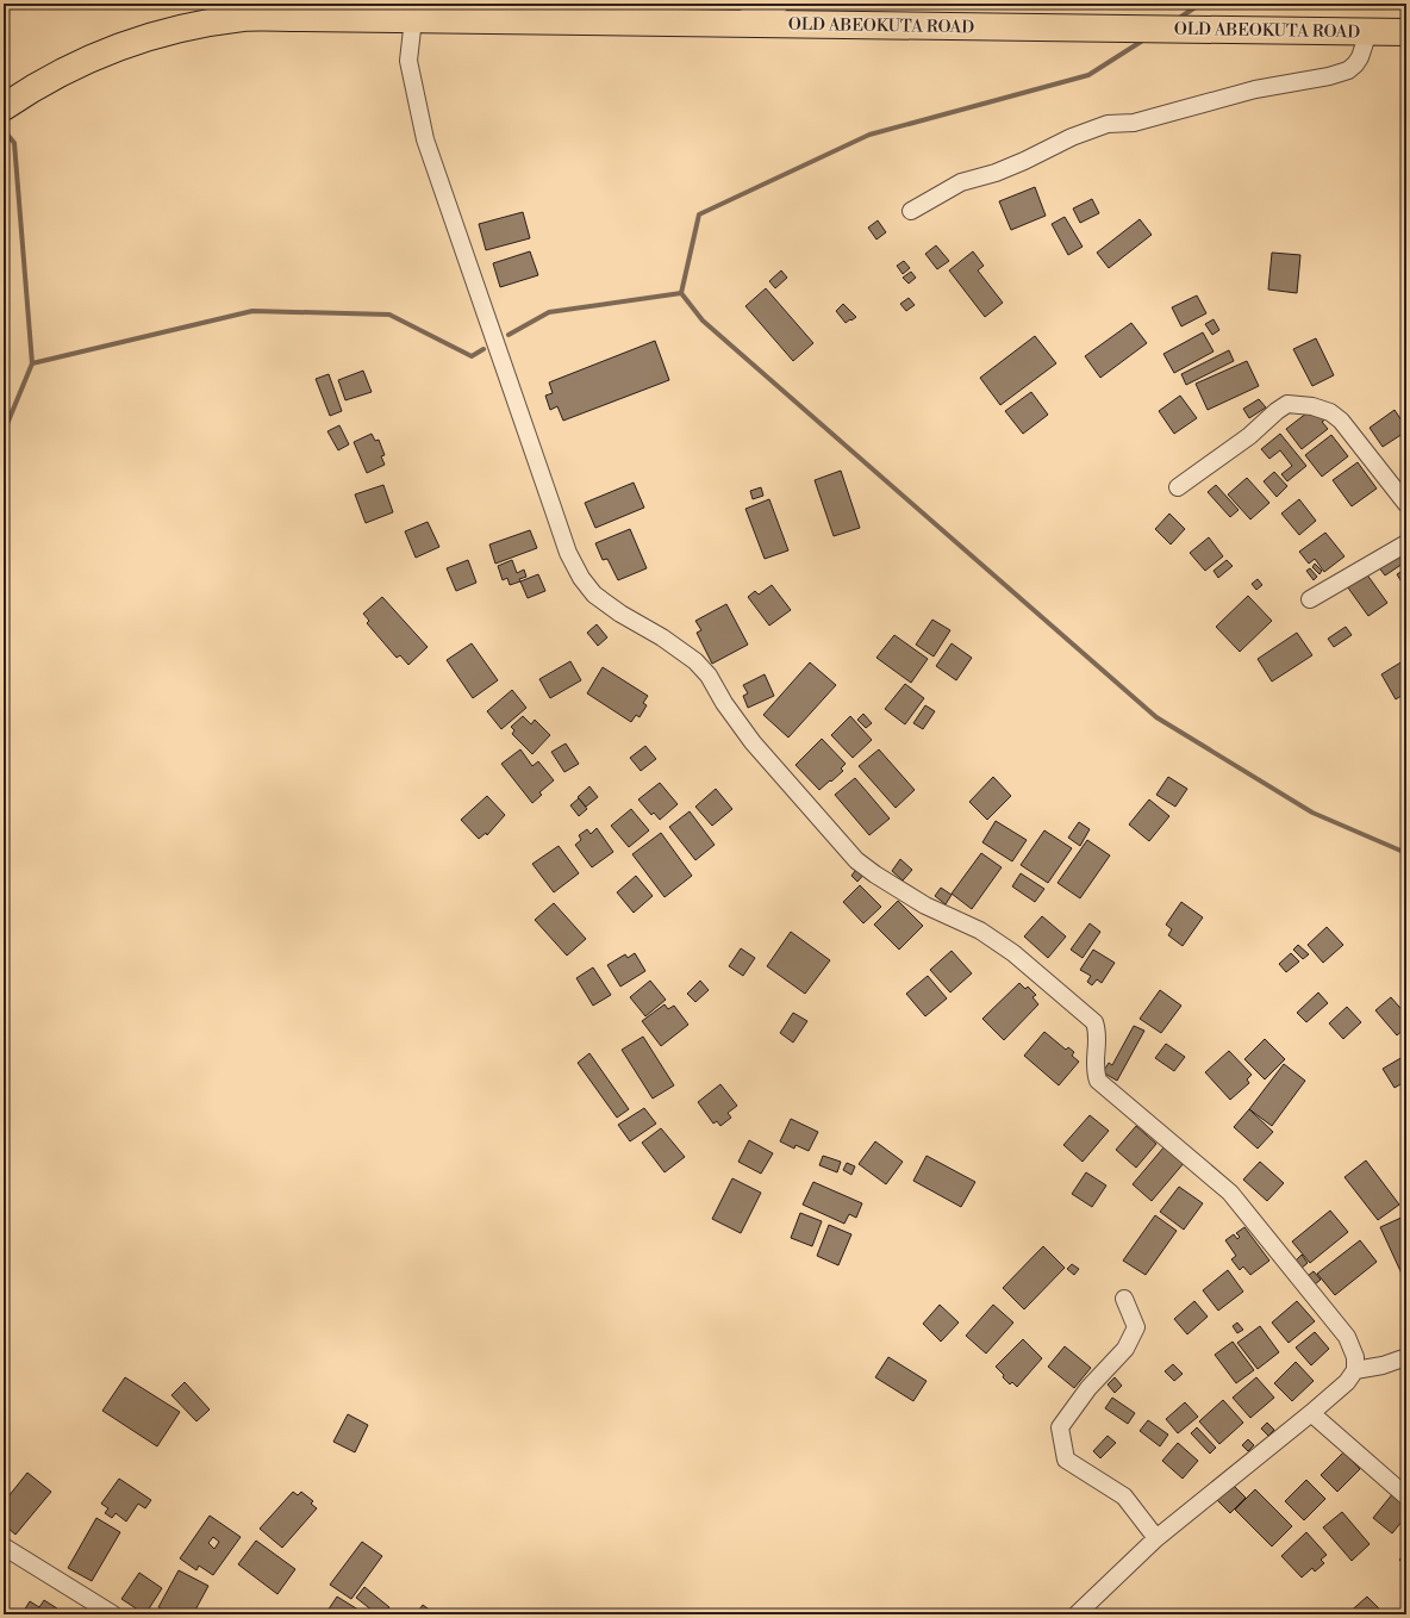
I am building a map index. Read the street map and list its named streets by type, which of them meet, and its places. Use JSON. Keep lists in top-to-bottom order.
{
  "streets": {
    "highway": ["OLD ABEOKUTA ROAD"]
  }
}
